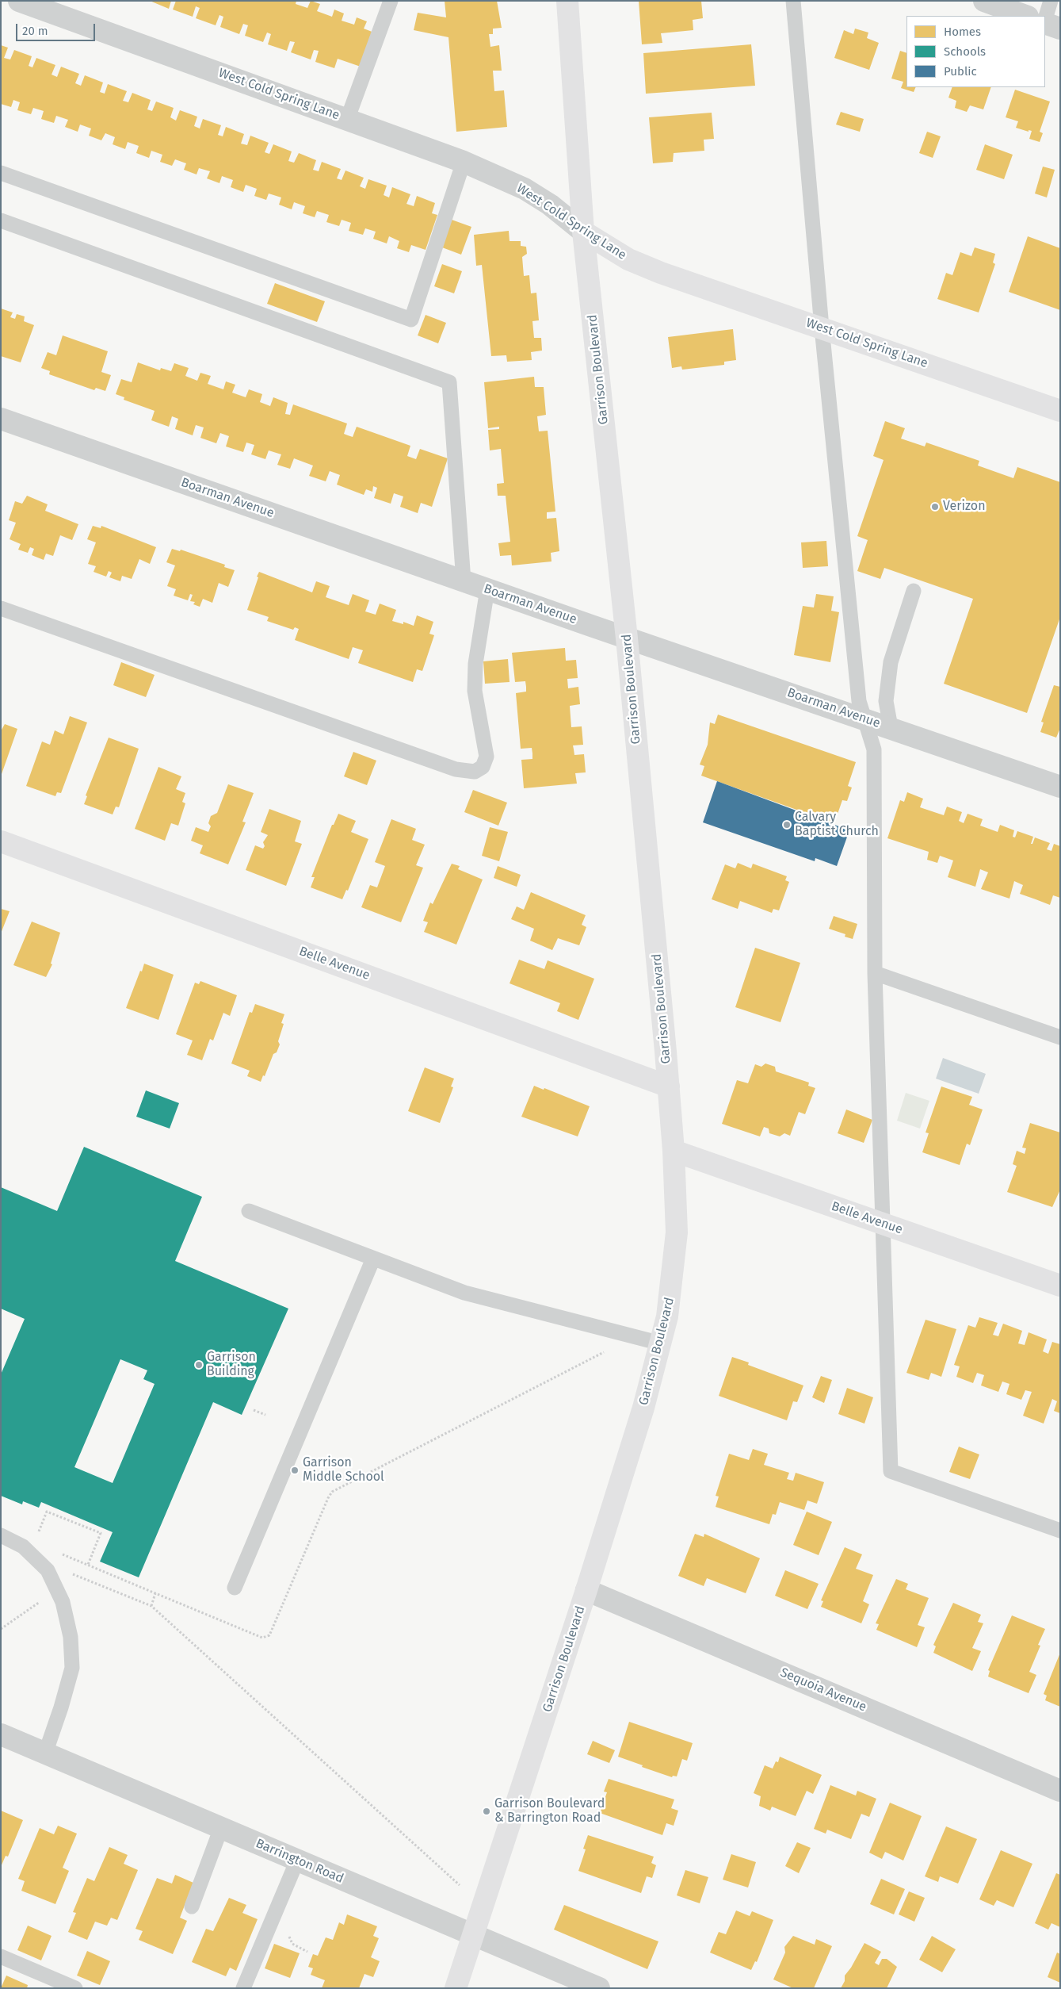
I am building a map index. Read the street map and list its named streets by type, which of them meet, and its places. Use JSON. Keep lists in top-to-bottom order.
{
  "streets": {
    "main road": ["West Cold Spring Lane", "Garrison Boulevard", "Belle Avenue"],
    "street": ["Boarman Avenue", "Sequoia Avenue", "Barrington Road"]
  },
  "crossings": [
    ["West Cold Spring Lane", "Garrison Boulevard"],
    ["Garrison Boulevard", "Boarman Avenue"],
    ["Garrison Boulevard", "Belle Avenue"],
    ["Garrison Boulevard", "Sequoia Avenue"],
    ["Garrison Boulevard", "Barrington Road"]
  ],
  "places": [
    "Verizon",
    "Calvary Baptist Church",
    "Garrison Building",
    "Garrison Middle School",
    "Garrison Boulevard & Barrington Road"
  ],
  "legend": ["Homes", "Schools", "Public"],
  "scale_bar": "20 m"
}
